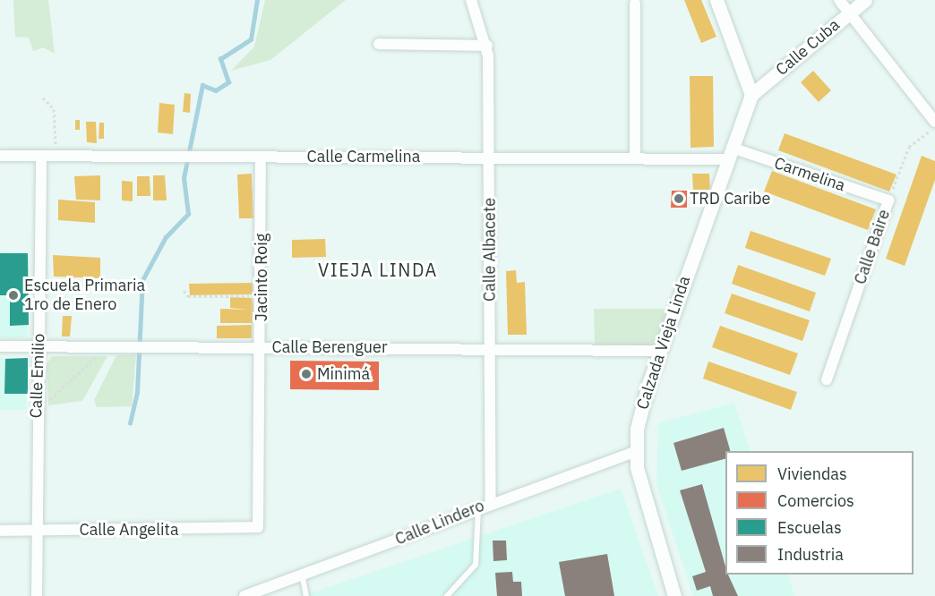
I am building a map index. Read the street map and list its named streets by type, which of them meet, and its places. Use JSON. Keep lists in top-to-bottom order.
{
  "streets": {
    "street": [
      "Calle Cuba",
      "Calle Carmelina",
      "Carmelina",
      "Calle Baire",
      "Calle Albacete",
      "Jacinto Roig",
      "Calzada Vieja Linda",
      "Calle Berenguer",
      "Calle Emilio",
      "Calle Lindero",
      "Calle Angelita"
    ]
  },
  "crossings": [
    ["Calle Cuba", "Calzada Vieja Linda"],
    ["Calle Carmelina", "Carmelina"],
    ["Calle Carmelina", "Calle Albacete"],
    ["Calle Carmelina", "Jacinto Roig"],
    ["Calle Carmelina", "Calzada Vieja Linda"],
    ["Calle Carmelina", "Calle Emilio"],
    ["Carmelina", "Calle Baire"],
    ["Carmelina", "Calzada Vieja Linda"],
    ["Calle Albacete", "Calle Berenguer"],
    ["Calle Albacete", "Calle Lindero"],
    ["Jacinto Roig", "Calle Berenguer"],
    ["Jacinto Roig", "Calle Angelita"],
    ["Calzada Vieja Linda", "Calle Berenguer"],
    ["Calzada Vieja Linda", "Calle Lindero"],
    ["Calle Berenguer", "Calle Emilio"],
    ["Calle Emilio", "Calle Angelita"]
  ],
  "districts": ["VIEJA LINDA"],
  "places": ["TRD Caribe", "Escuela Primaria 1ro de Enero", "Minimá"],
  "legend": [
    "Viviendas",
    "Comercios",
    "Escuelas",
    "Industria"
  ]
}
